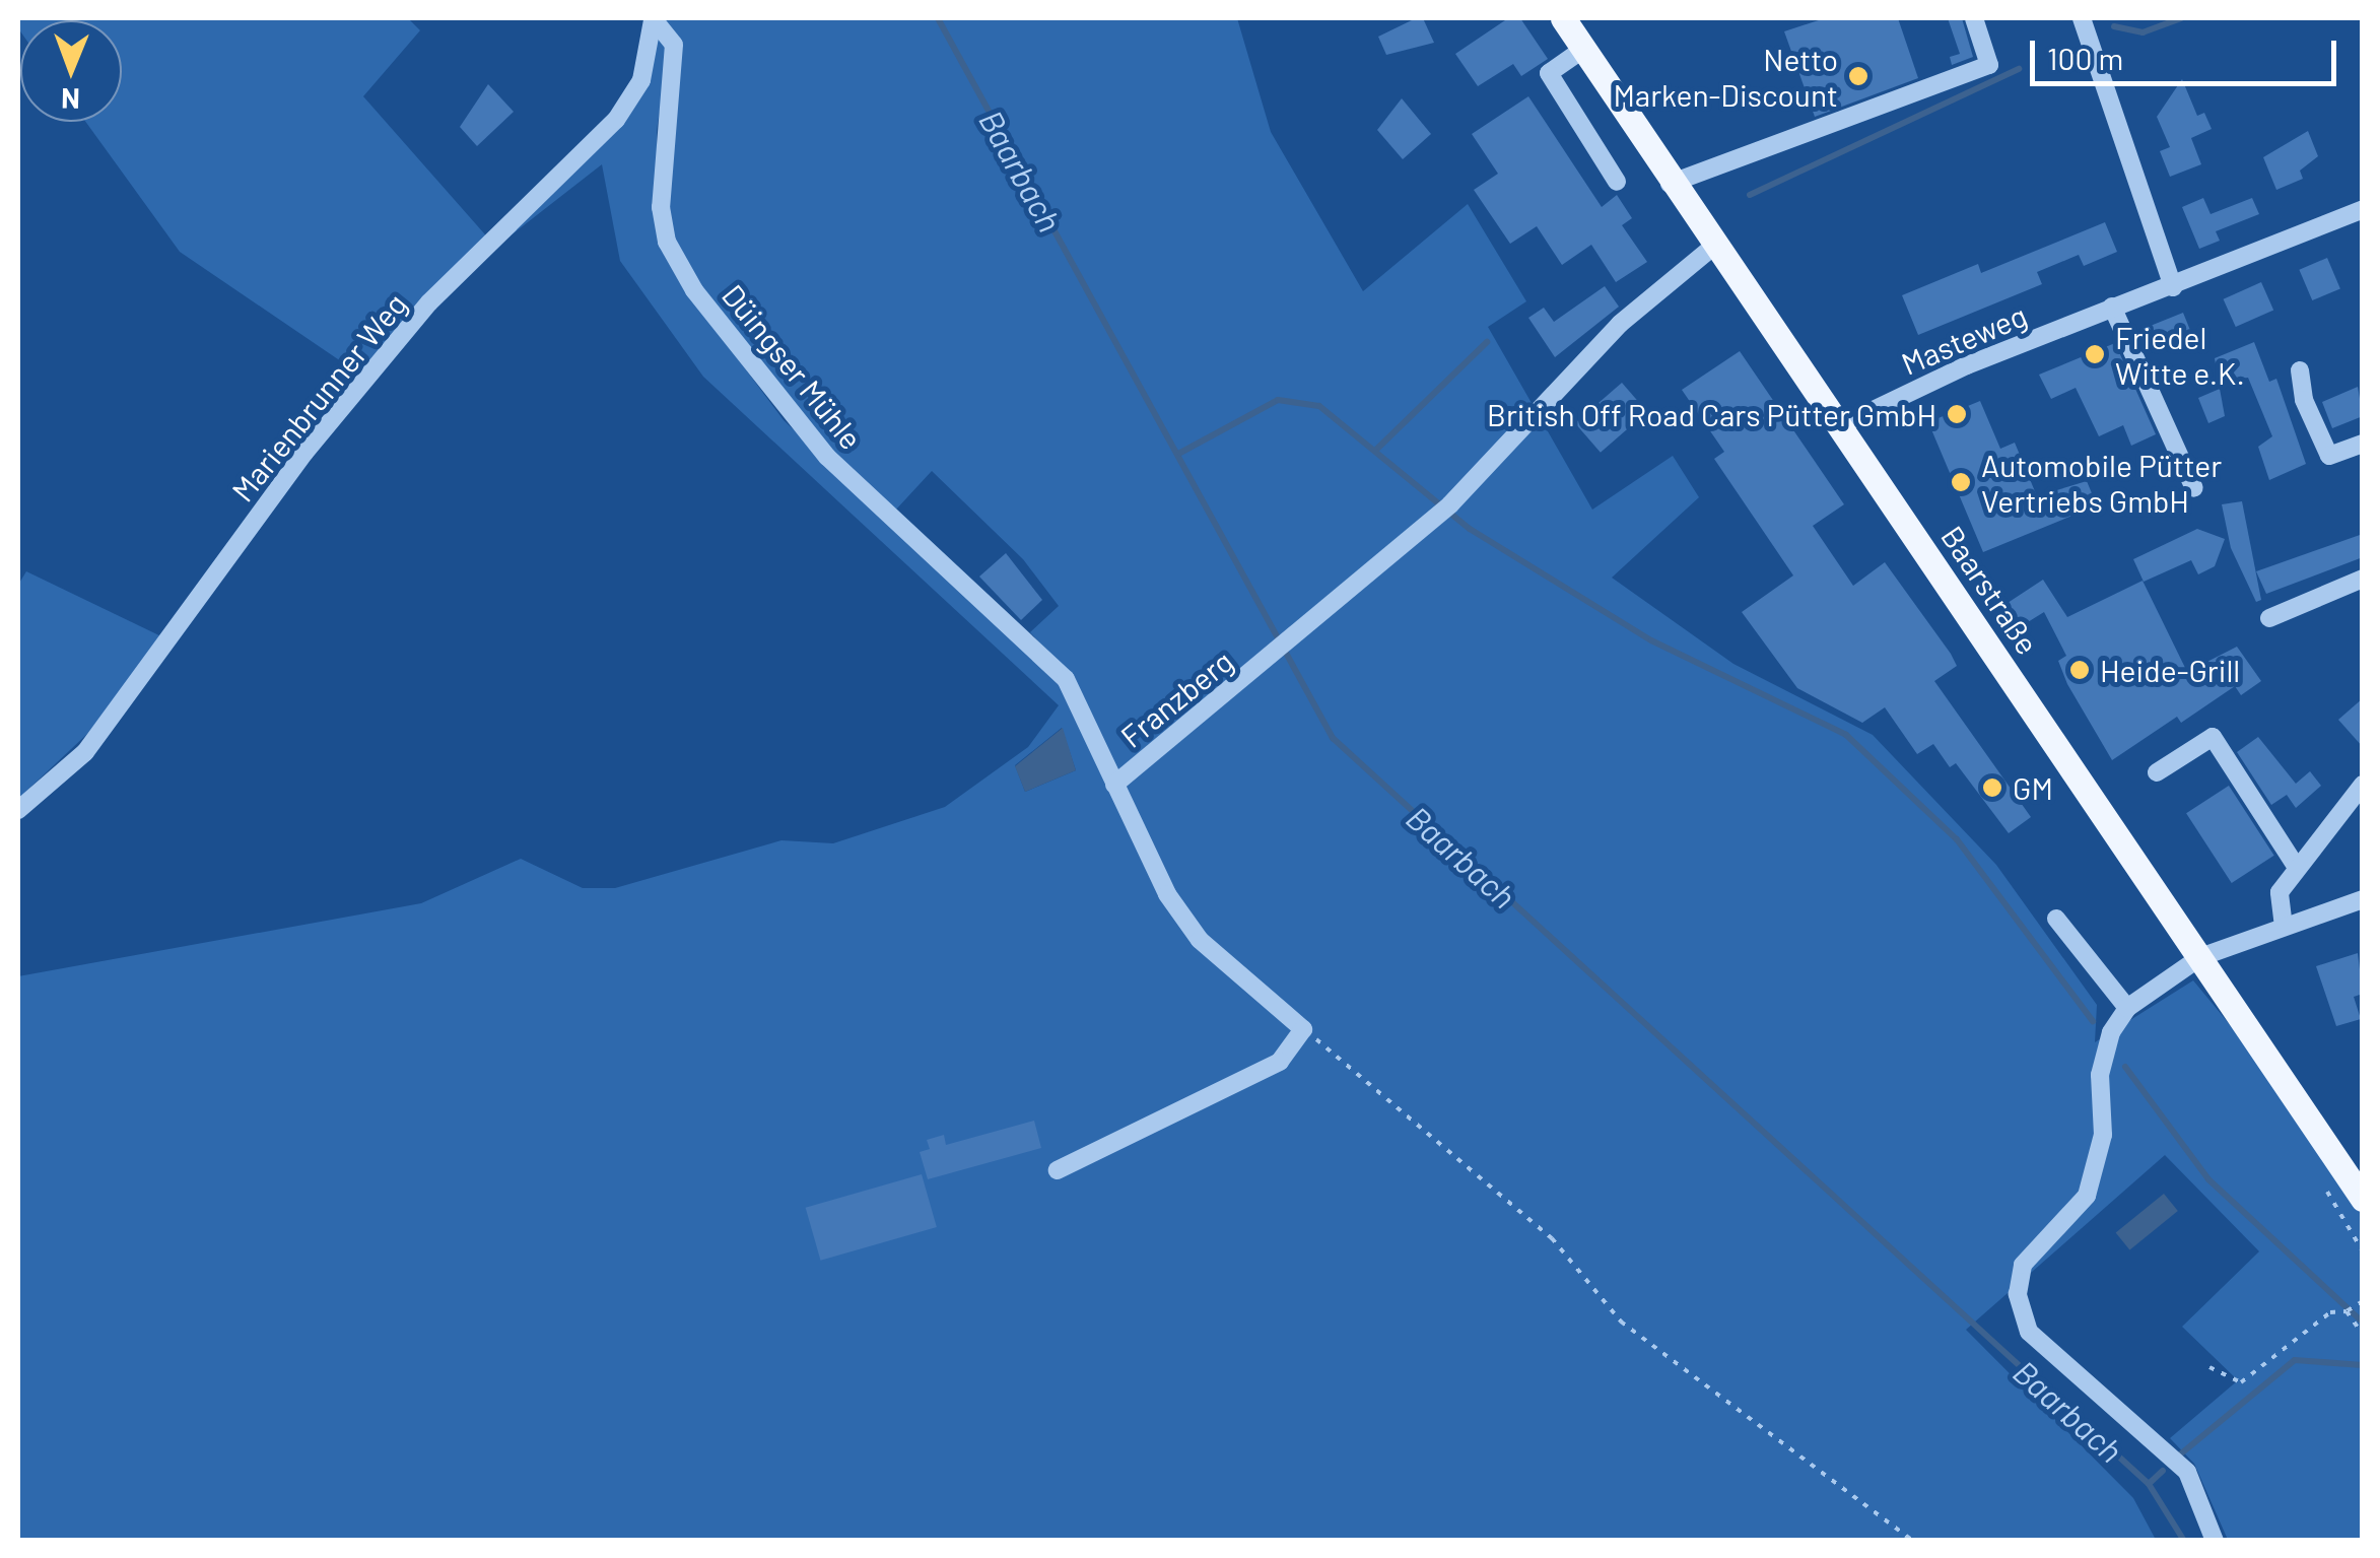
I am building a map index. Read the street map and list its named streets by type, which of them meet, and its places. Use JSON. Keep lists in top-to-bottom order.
{
  "streets": {
    "main road": ["Baarstraße"],
    "street": [
      "Masteweg",
      "Düingser Mühle",
      "Marienbrunner Weg",
      "Franzberg"
    ]
  },
  "crossings": [
    ["Masteweg", "Baarstraße"],
    ["Düingser Mühle", "Marienbrunner Weg"],
    ["Düingser Mühle", "Franzberg"],
    ["Baarstraße", "Franzberg"]
  ],
  "water": ["Baarbach"],
  "places": [
    "Netto Marken-Discount",
    "Friedel Witte e.K.",
    "British Off Road Cars Pütter GmbH",
    "Automobile Pütter Vertriebs GmbH",
    "Heide-Grill",
    "GM"
  ],
  "scale_bar": "100 m",
  "north": "bottom"
}
